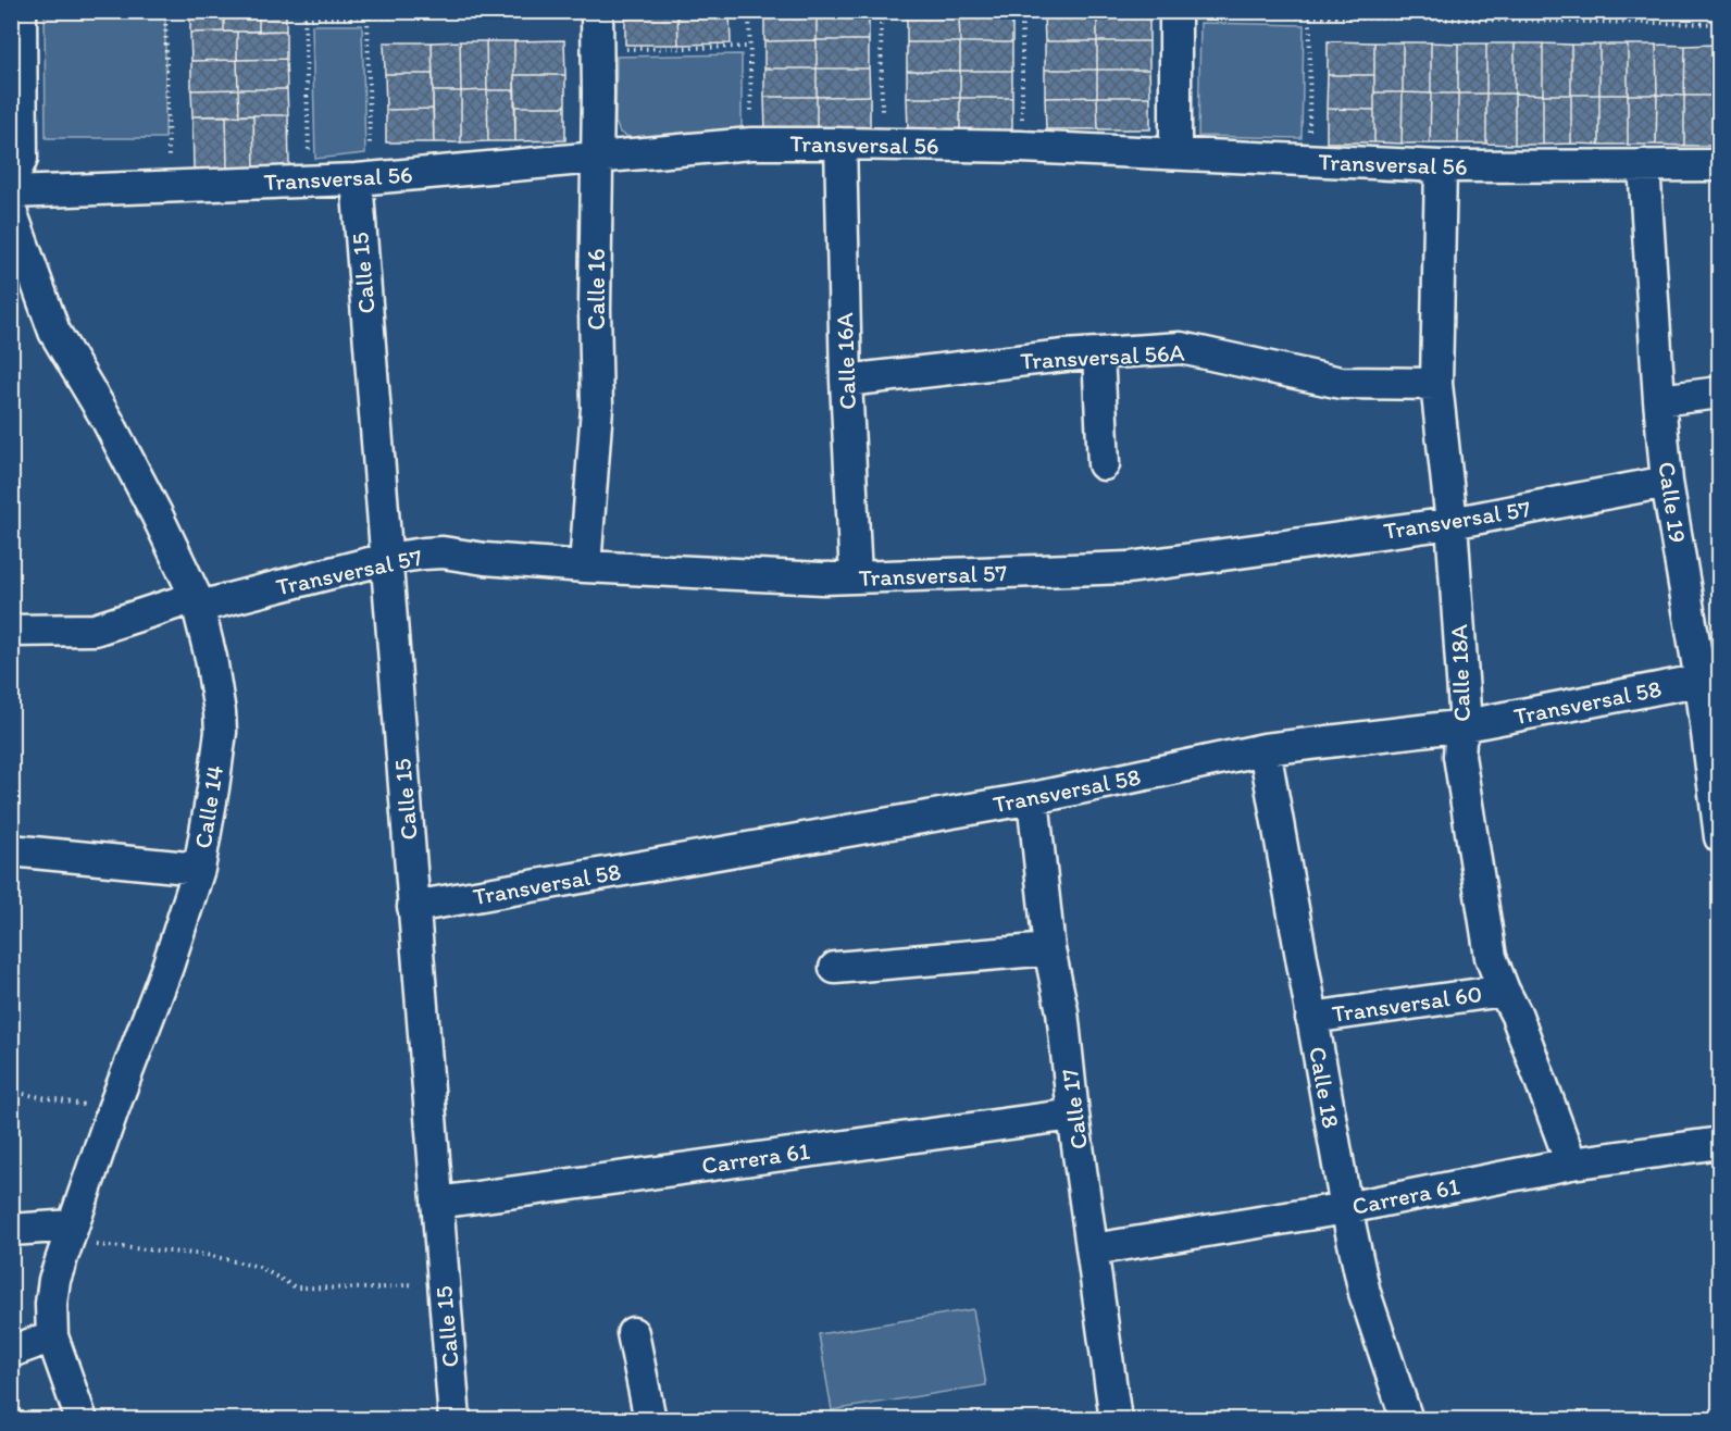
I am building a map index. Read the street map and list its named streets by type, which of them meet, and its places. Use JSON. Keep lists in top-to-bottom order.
{
  "streets": {
    "street": [
      "Transversal 56",
      "Calle 15",
      "Calle 16",
      "Transversal 56A",
      "Calle 16A",
      "Calle 19",
      "Transversal 57",
      "Calle 18A",
      "Transversal 58",
      "Calle 14",
      "Transversal 60",
      "Calle 18",
      "Calle 17",
      "Carrera 61"
    ]
  },
  "crossings": [
    ["Transversal 56", "Calle 15"],
    ["Transversal 56", "Calle 16"],
    ["Transversal 56", "Calle 16A"],
    ["Transversal 56", "Calle 19"],
    ["Transversal 56", "Calle 18A"],
    ["Calle 15", "Transversal 57"],
    ["Calle 15", "Transversal 58"],
    ["Calle 15", "Carrera 61"],
    ["Calle 16", "Transversal 57"],
    ["Transversal 56A", "Calle 16A"],
    ["Transversal 56A", "Calle 18A"],
    ["Calle 16A", "Transversal 57"],
    ["Calle 19", "Transversal 57"],
    ["Calle 19", "Transversal 58"],
    ["Transversal 57", "Calle 18A"],
    ["Transversal 57", "Calle 14"],
    ["Calle 18A", "Transversal 58"],
    ["Calle 18A", "Transversal 60"],
    ["Calle 18A", "Carrera 61"],
    ["Transversal 58", "Calle 18"],
    ["Transversal 58", "Calle 17"],
    ["Transversal 60", "Calle 18"],
    ["Calle 18", "Carrera 61"],
    ["Calle 17", "Carrera 61"]
  ]
}
